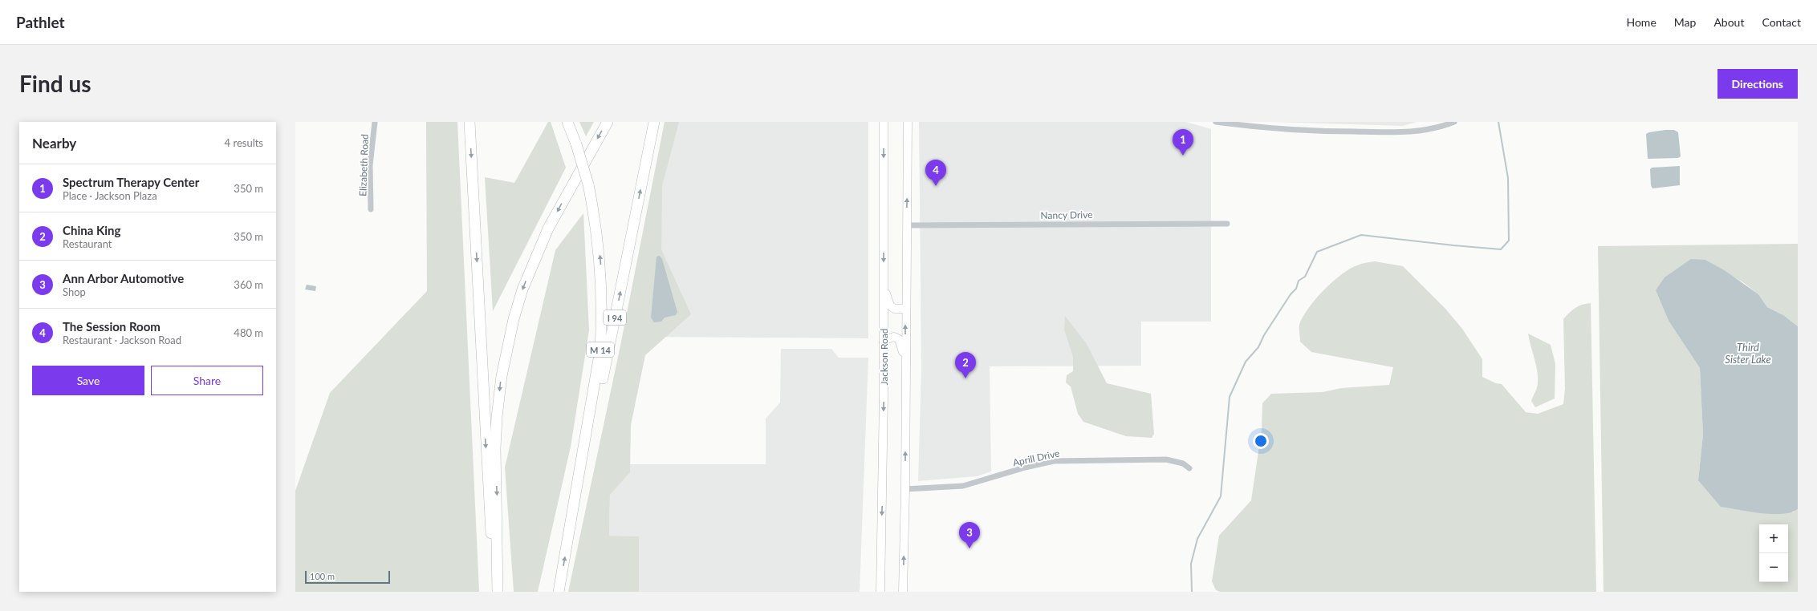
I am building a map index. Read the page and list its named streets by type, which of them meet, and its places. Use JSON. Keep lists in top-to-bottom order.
{
  "streets": {
    "highway": ["I 94", "M 14"],
    "main road": ["Jackson Road"],
    "street": ["Elizabeth Road", "Nancy Drive", "Aprill Drive"]
  },
  "crossings": [
    ["I 94", "M 14"]
  ],
  "water": ["Third Sister Lake"],
  "scale_bar": "100 m",
  "page": {
    "header": "Pathlet",
    "nav": [
      "Home",
      "Map",
      "About",
      "Contact"
    ],
    "buttons": [
      "Directions",
      ["Save", "Share"]
    ],
    "title": "Find us",
    "heading": ["Nearby", "4 results"],
    "pins": [
      "1",
      "4",
      "2",
      "3"
    ],
    "list": [
      {
        "mark": "1",
        "name": "Spectrum Therapy Center",
        "note": "Place · Jackson Plaza",
        "value": "350 m"
      },
      {
        "mark": "2",
        "name": "China King",
        "note": "Restaurant",
        "value": "350 m"
      },
      {
        "mark": "3",
        "name": "Ann Arbor Automotive",
        "note": "Shop",
        "value": "360 m"
      },
      {
        "mark": "4",
        "name": "The Session Room",
        "note": "Restaurant · Jackson Road",
        "value": "480 m"
      }
    ],
    "map_buttons": ["+", "−"],
    "scale": "100 m"
  }
}
